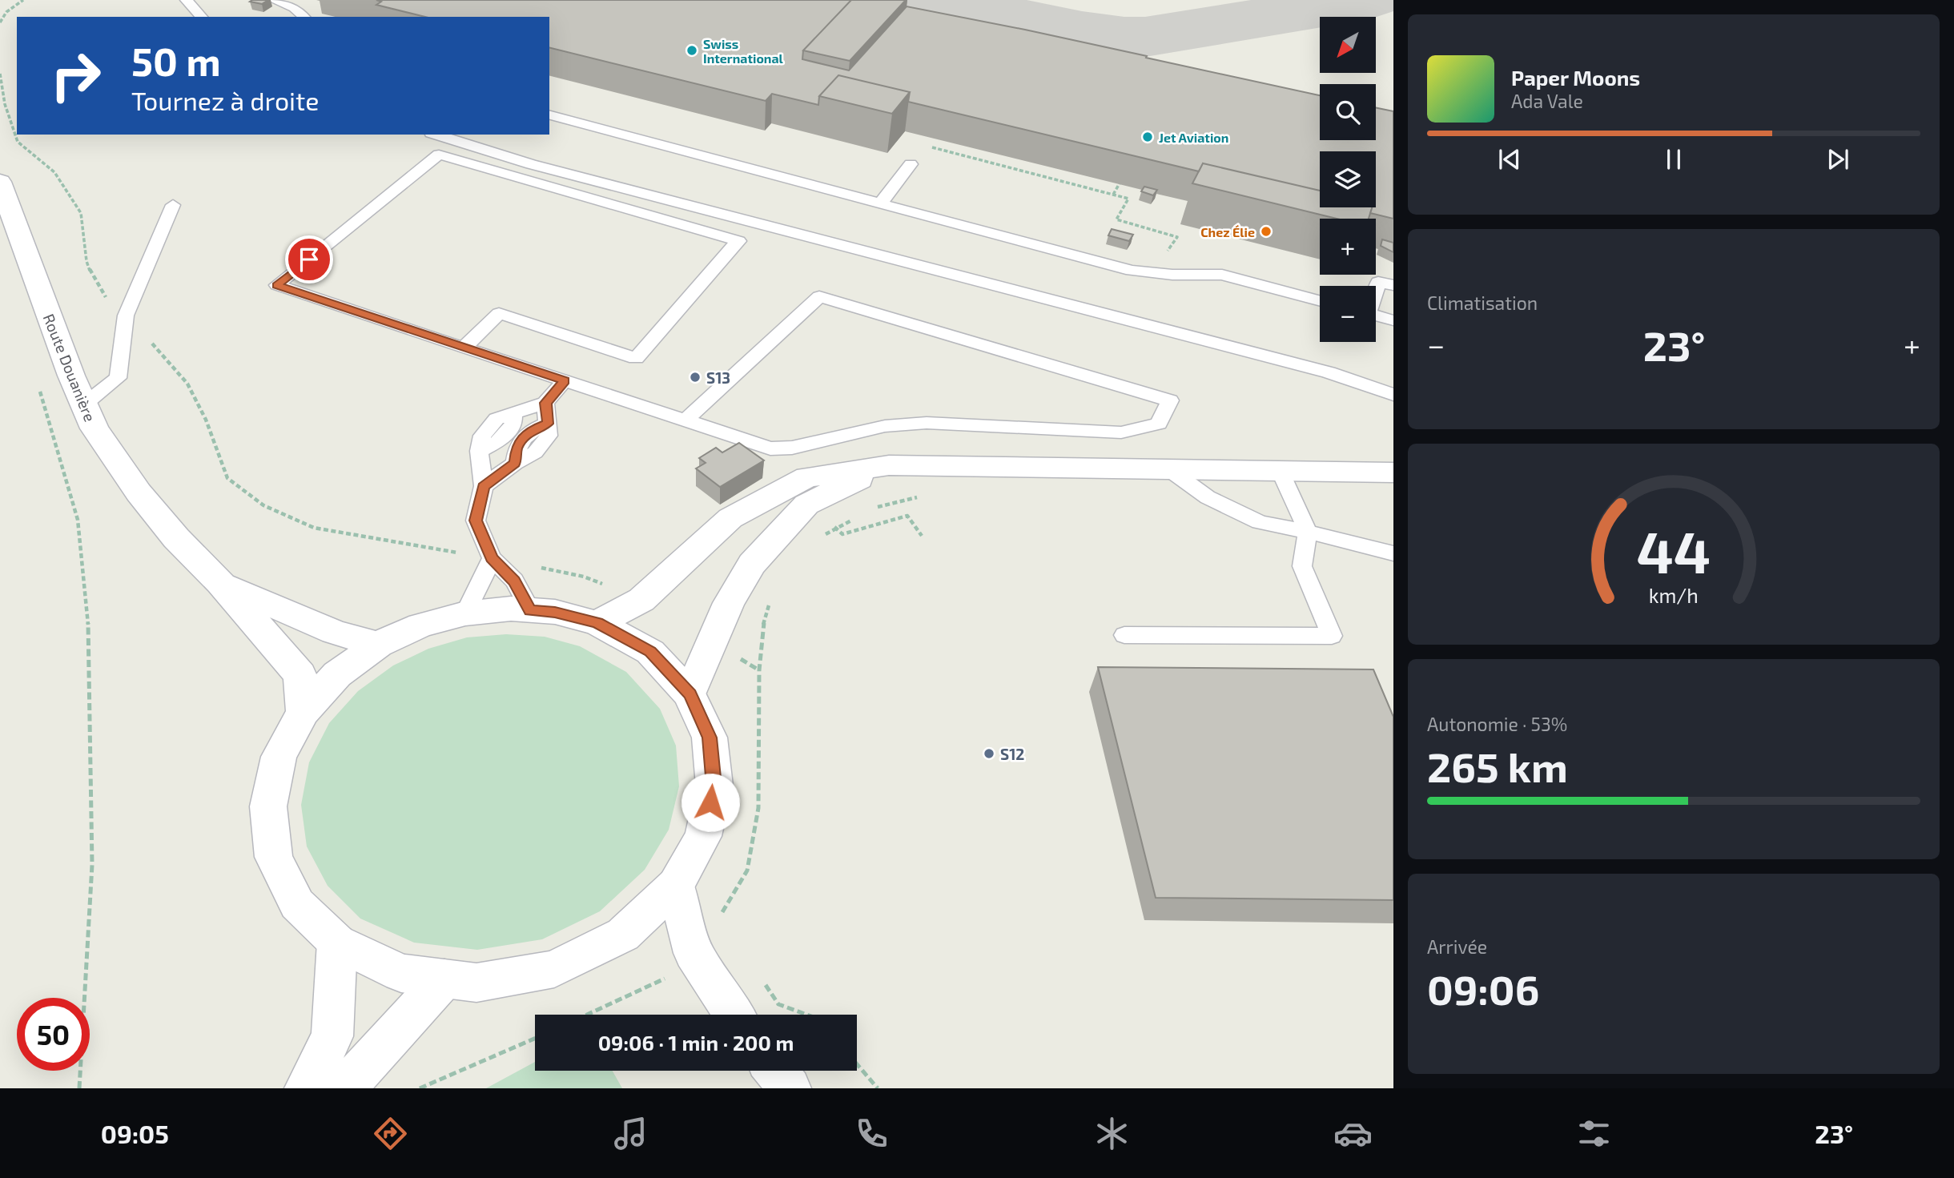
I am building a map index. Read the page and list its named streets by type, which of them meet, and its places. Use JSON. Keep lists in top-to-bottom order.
{
  "streets": {
    "main road": ["Route Douanière"]
  },
  "places": [
    "Swiss International",
    "Jet Aviation",
    "Chez Élie",
    "S13",
    "S12"
  ],
  "north": "bottom left",
  "page": {
    "map_buttons": ["+", "−"],
    "turn": ["50 m", "Tournez à droite"],
    "song": ["Paper Moons", "Ada Vale"],
    "tile": [
      "Climatisation",
      ["Autonomie · 53%", "265 km"],
      ["Arrivée", "09:06"]
    ],
    "heat": ["−", "23°", "+"],
    "limit": "50",
    "trip": "09:06 · 1 min · 200 m",
    "tabs": ["09:05", "23°"],
    "gauge": ["44", "km/h"]
  }
}
